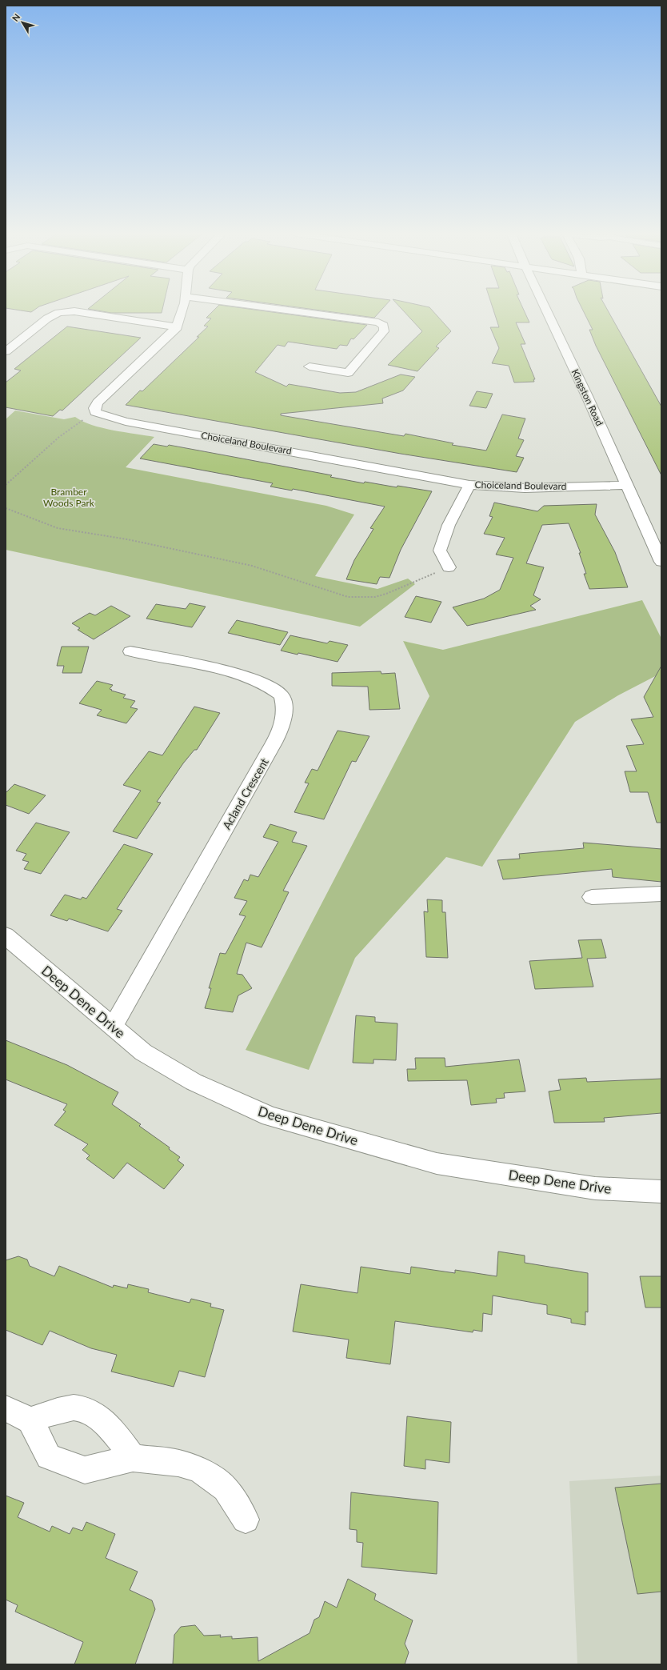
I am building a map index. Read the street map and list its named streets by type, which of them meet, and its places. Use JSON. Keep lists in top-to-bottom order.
{
  "streets": {
    "street": [
      "Kingston Road",
      "Choiceland Boulevard",
      "Acland Crescent",
      "Deep Dene Drive"
    ]
  },
  "crossings": [
    ["Kingston Road", "Choiceland Boulevard"],
    ["Acland Crescent", "Deep Dene Drive"]
  ],
  "parks": ["Bramber Woods Park"],
  "north": "top left"
}
